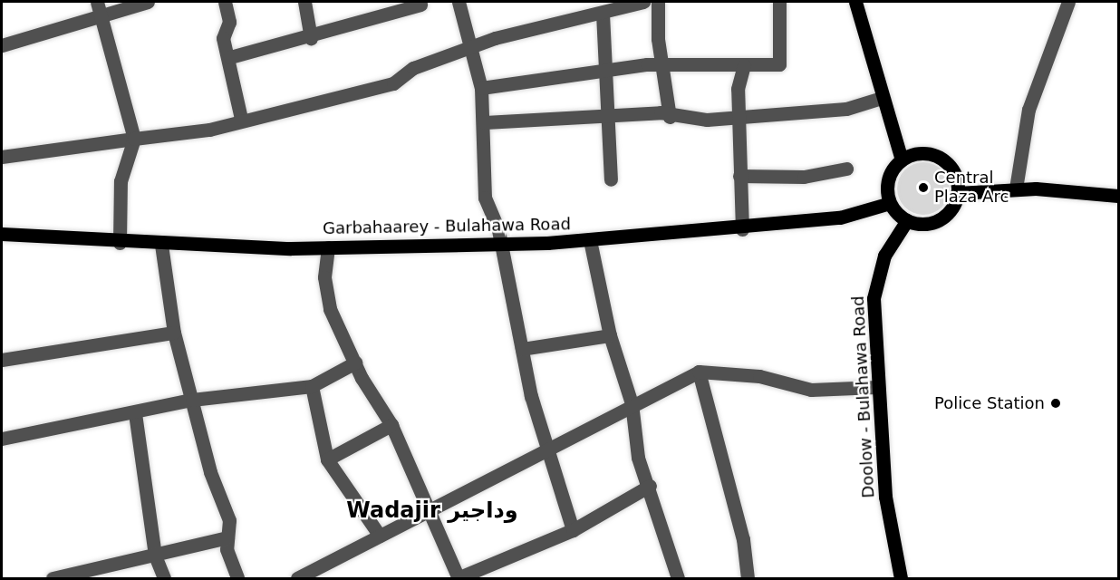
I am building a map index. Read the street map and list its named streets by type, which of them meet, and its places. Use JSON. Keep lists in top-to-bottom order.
{
  "streets": {
    "main road": ["Garbahaarey - Bulahawa Road", "Doolow - Bulahawa Road"]
  },
  "crossings": [
    ["Garbahaarey - Bulahawa Road", "Doolow - Bulahawa Road"]
  ],
  "districts": ["Wadajir وداجير"],
  "places": ["Central Plaza Arc", "Police Station"]
}
